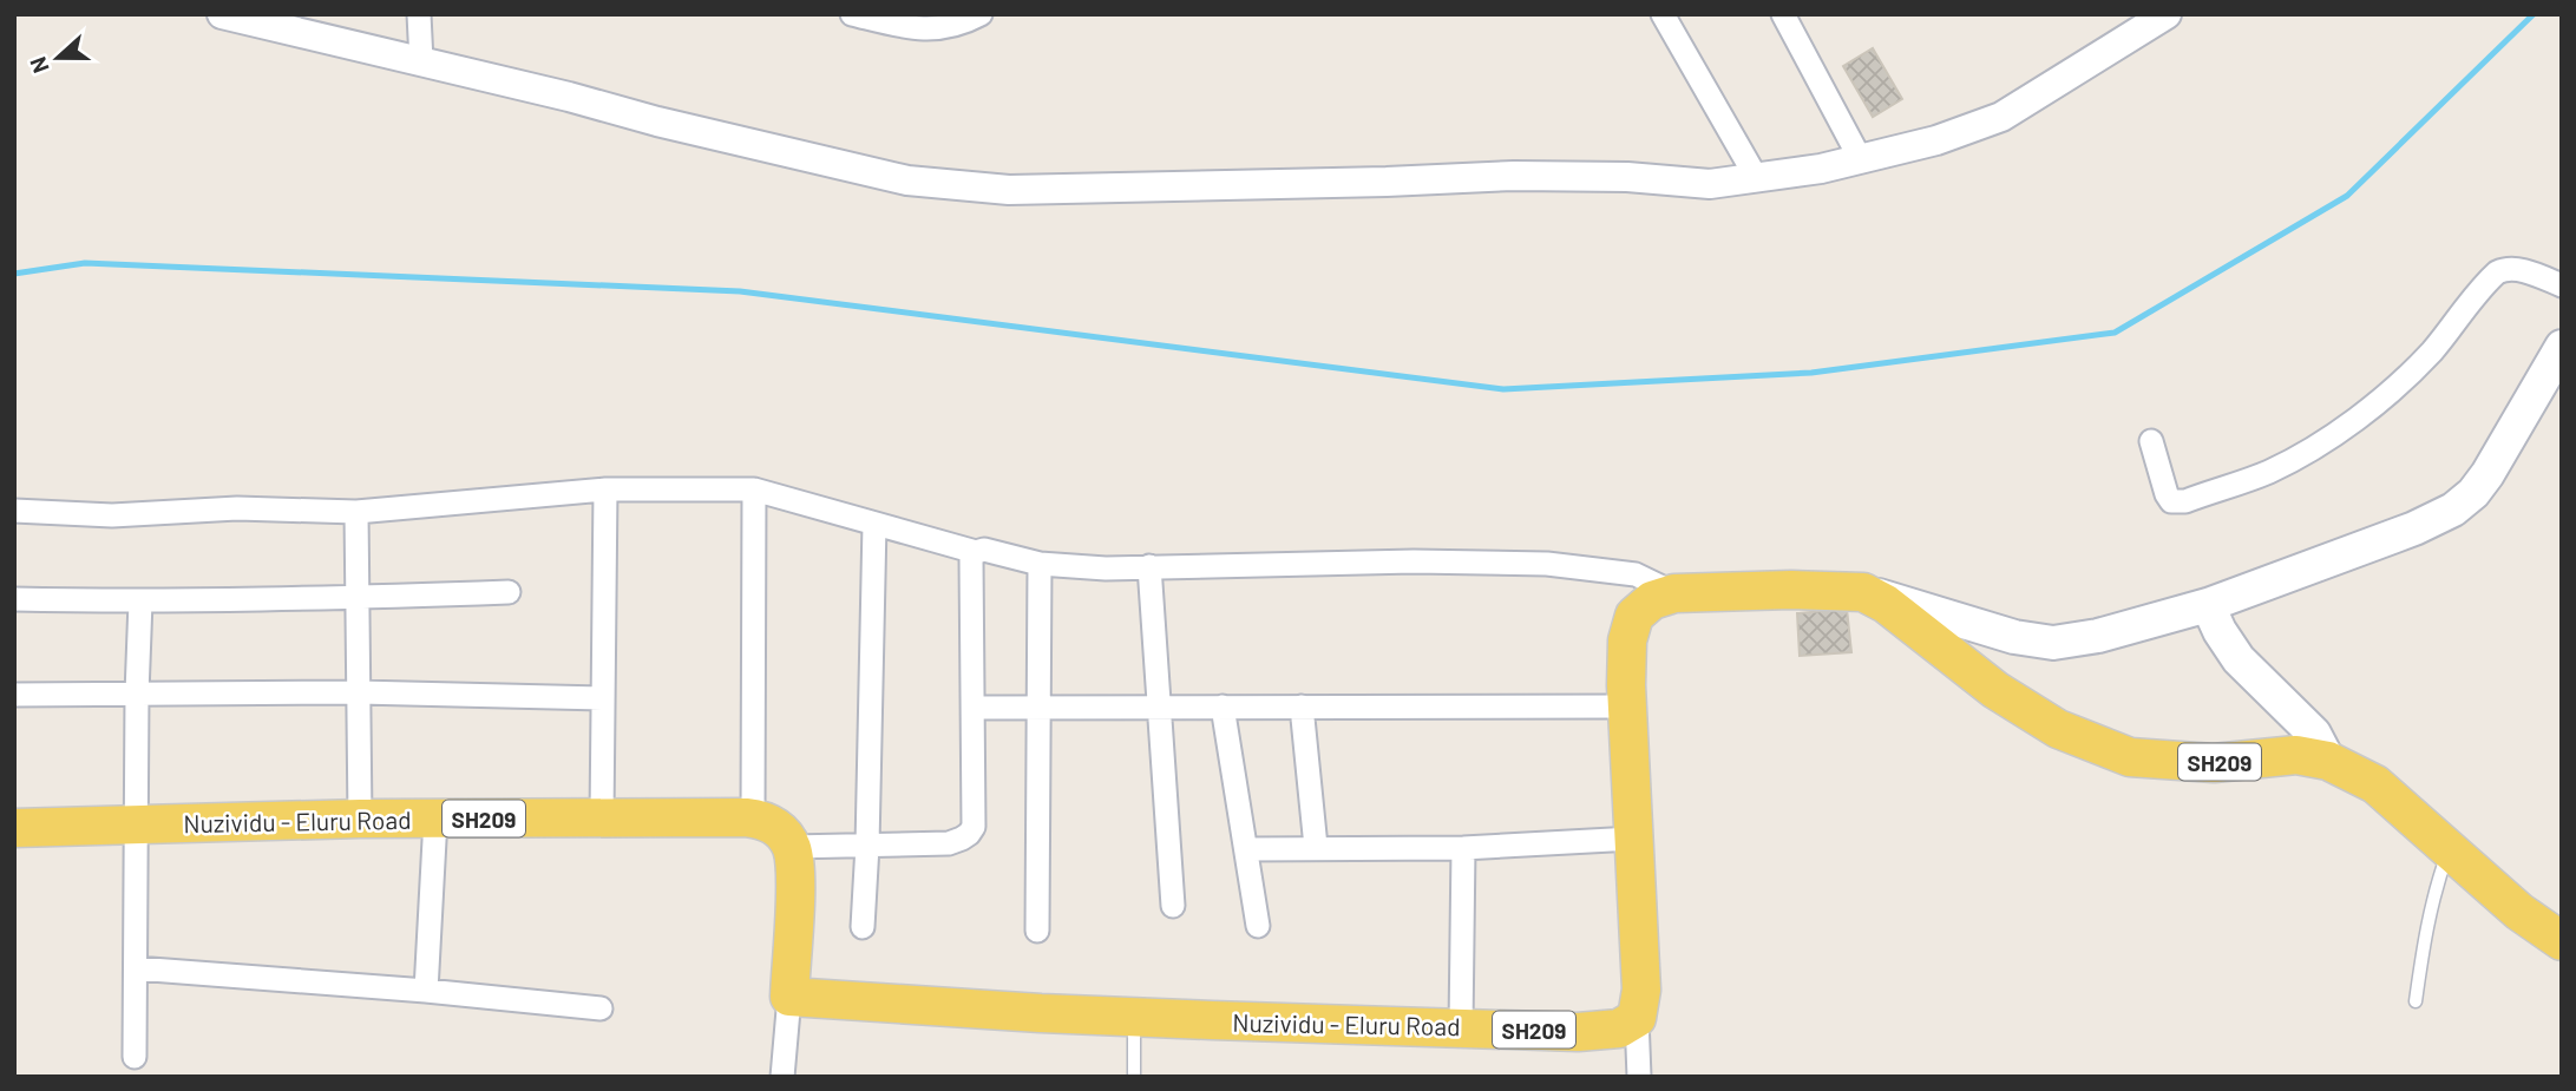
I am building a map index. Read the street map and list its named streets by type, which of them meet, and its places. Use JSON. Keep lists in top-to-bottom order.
{
  "streets": {
    "main road": ["SH209", "Nuzividu - Eluru Road"]
  },
  "crossings": [
    ["SH209", "Nuzividu - Eluru Road"]
  ],
  "north": "left"
}
